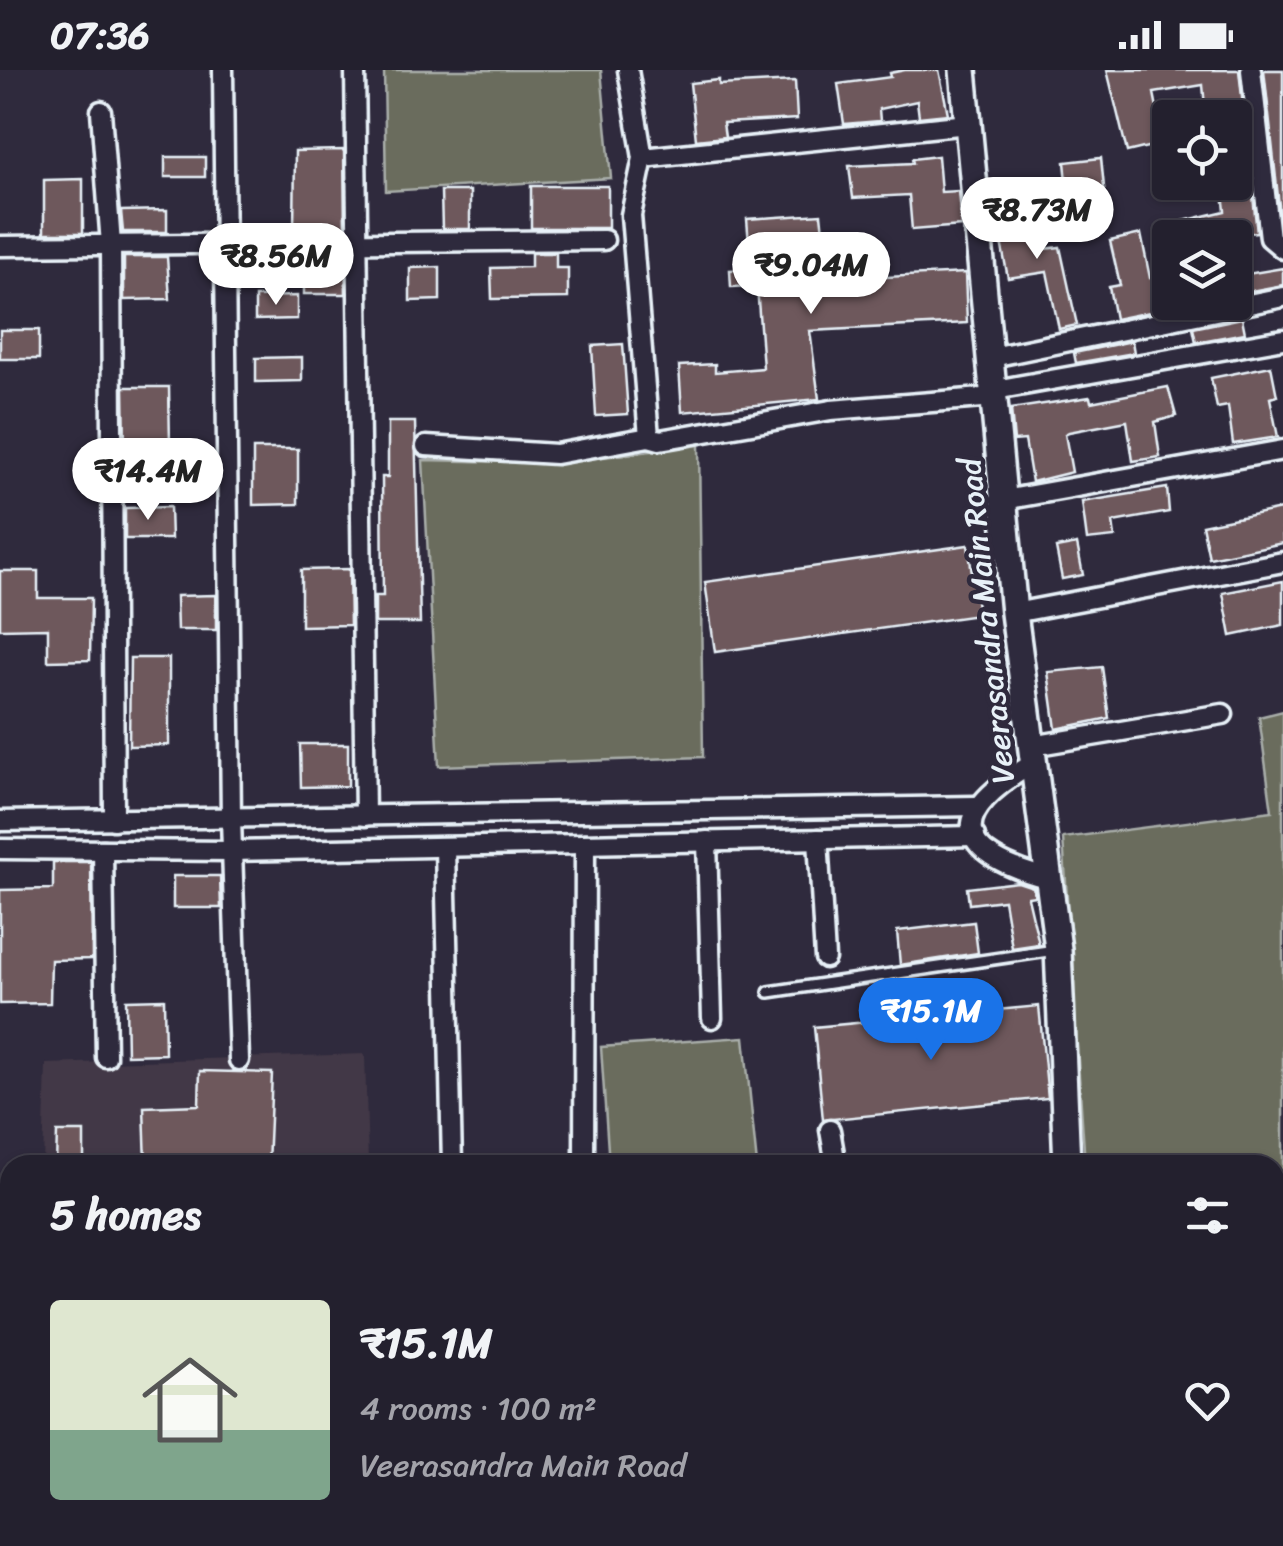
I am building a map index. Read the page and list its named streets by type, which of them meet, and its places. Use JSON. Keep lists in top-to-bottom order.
{
  "streets": {
    "street": ["Veerasandra Main Road"]
  },
  "page": {
    "status": "07:36",
    "price": [
      "₹8.73M",
      "₹8.56M",
      "₹9.04M",
      "₹14.4M",
      "₹15.1M"
    ],
    "heading": "5 homes",
    "list": [
      {
        "name": "₹15.1M",
        "note": "4 rooms · 100 m² · Veerasandra Main Road"
      }
    ]
  }
}
